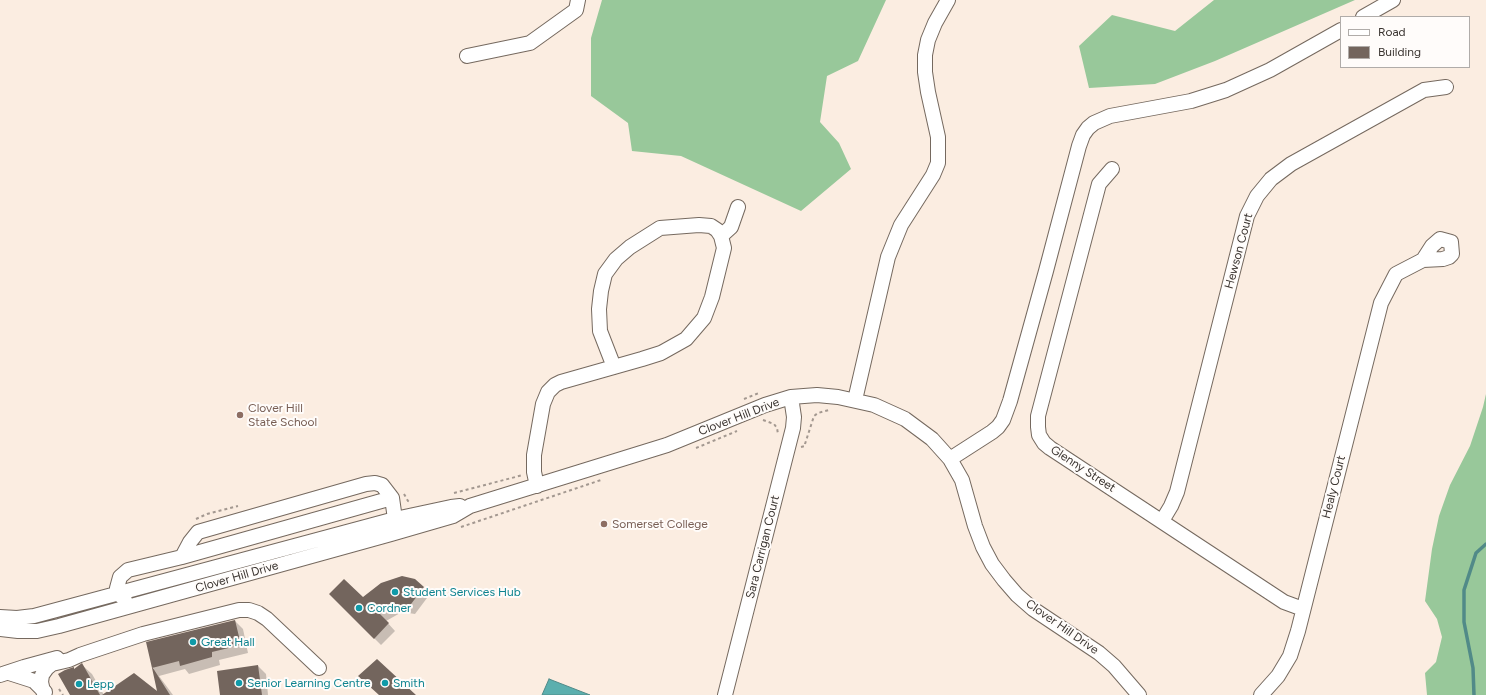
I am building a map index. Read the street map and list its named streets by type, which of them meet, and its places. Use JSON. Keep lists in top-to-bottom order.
{
  "streets": {
    "street": [
      "Hewson Court",
      "Clover Hill Drive",
      "Glenny Street",
      "Healy Court",
      "Sara Carrigan Court"
    ]
  },
  "crossings": [
    ["Hewson Court", "Glenny Street"],
    ["Clover Hill Drive", "Sara Carrigan Court"],
    ["Glenny Street", "Healy Court"]
  ],
  "places": [
    "Clover Hill State School",
    "Somerset College",
    "Student Services Hub",
    "Cordner",
    "Great Hall",
    "Senior Learning Centre",
    "Smith",
    "Lepp"
  ],
  "legend": ["Road", "Building"]
}
